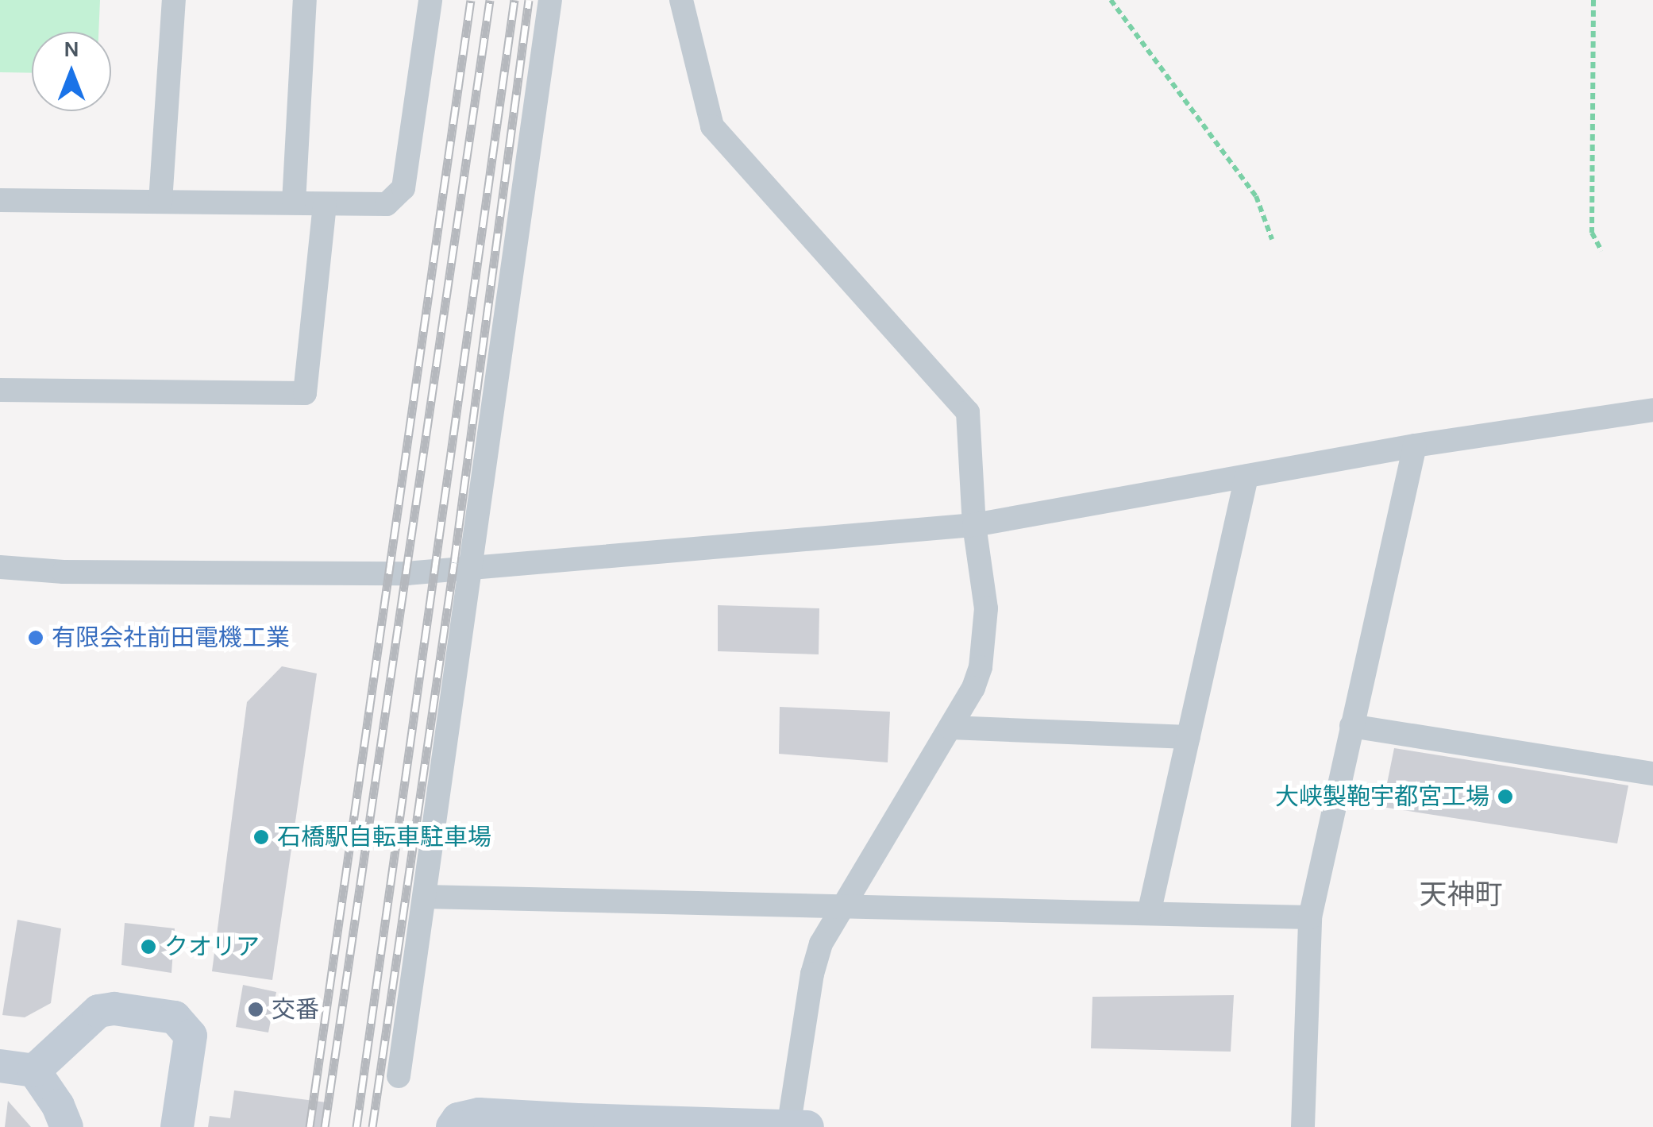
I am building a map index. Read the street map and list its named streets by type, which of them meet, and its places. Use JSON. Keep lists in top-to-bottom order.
{
  "districts": ["天神町"],
  "places": [
    "有限会社前田電機工業",
    "大峡製鞄宇都宮工場",
    "石橋駅自転車駐車場",
    "クオリア",
    "交番"
  ],
  "north": "top"
}
